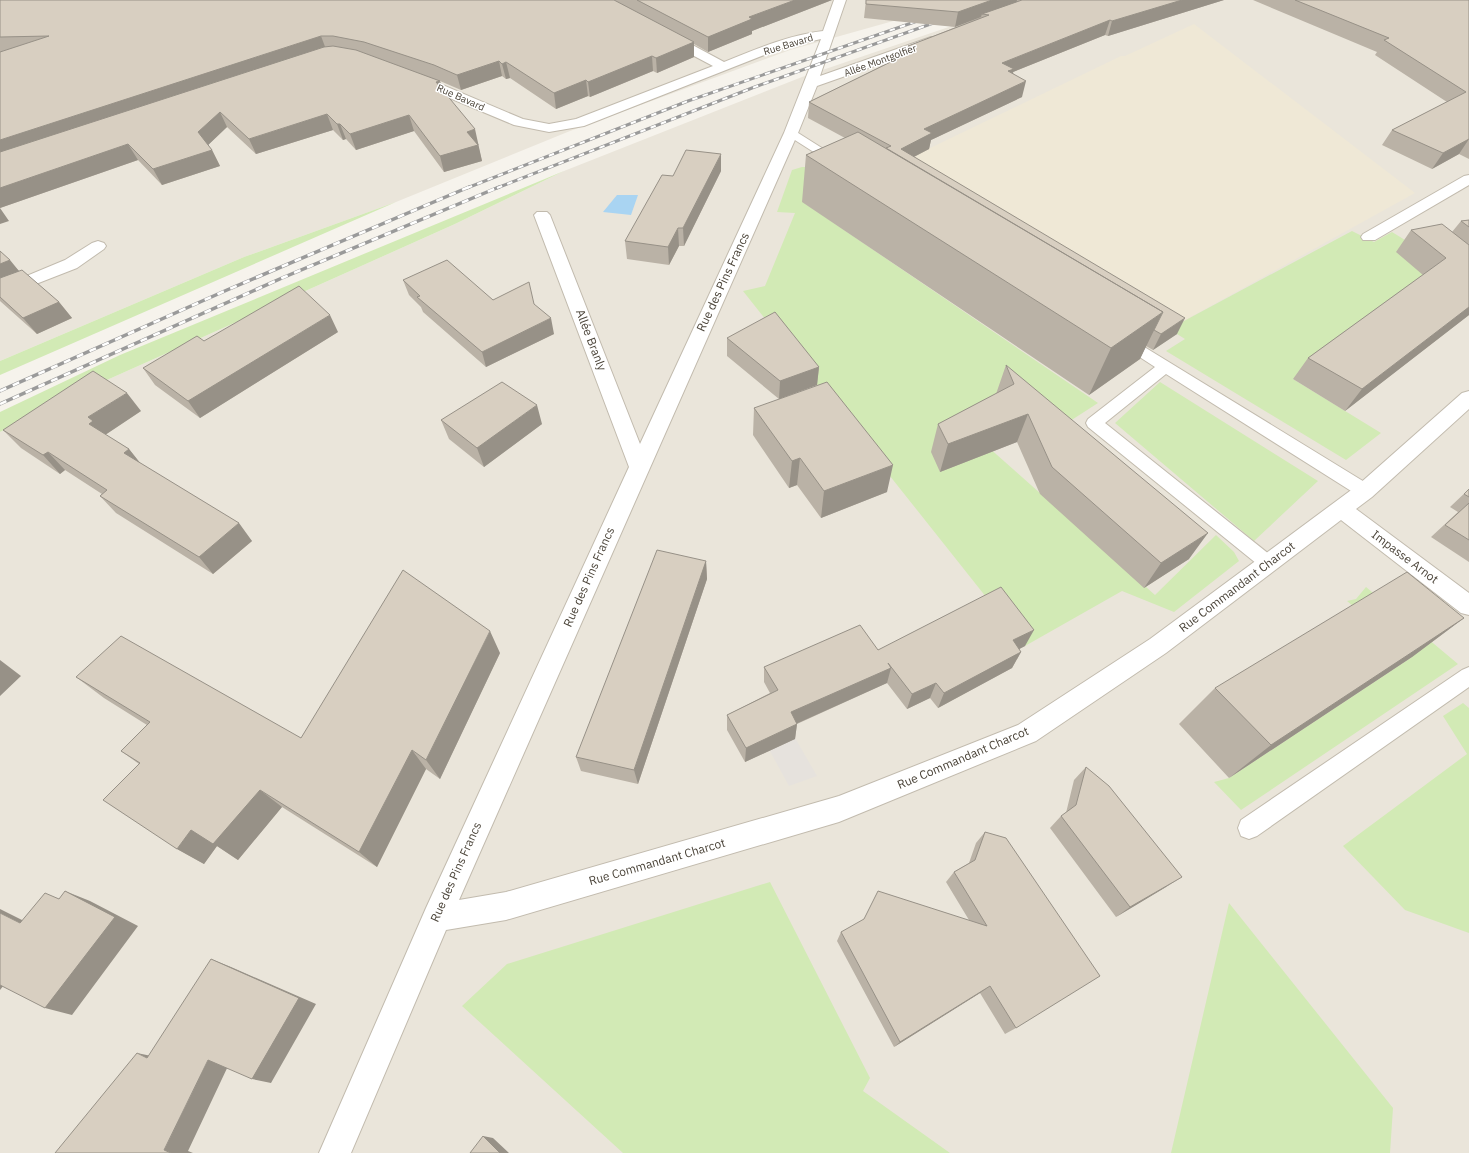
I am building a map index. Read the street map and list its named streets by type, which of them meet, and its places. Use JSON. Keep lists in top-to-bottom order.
{
  "streets": {
    "street": [
      "Rue Bavard",
      "Allée Montgolfier",
      "Rue des Pins Francs",
      "Allée Branly",
      "Impasse Arnot",
      "Rue Commandant Charcot"
    ]
  },
  "crossings": [
    ["Rue Bavard", "Rue des Pins Francs"],
    ["Allée Montgolfier", "Rue des Pins Francs"],
    ["Rue des Pins Francs", "Allée Branly"],
    ["Rue des Pins Francs", "Rue Commandant Charcot"],
    ["Impasse Arnot", "Rue Commandant Charcot"]
  ]
}
